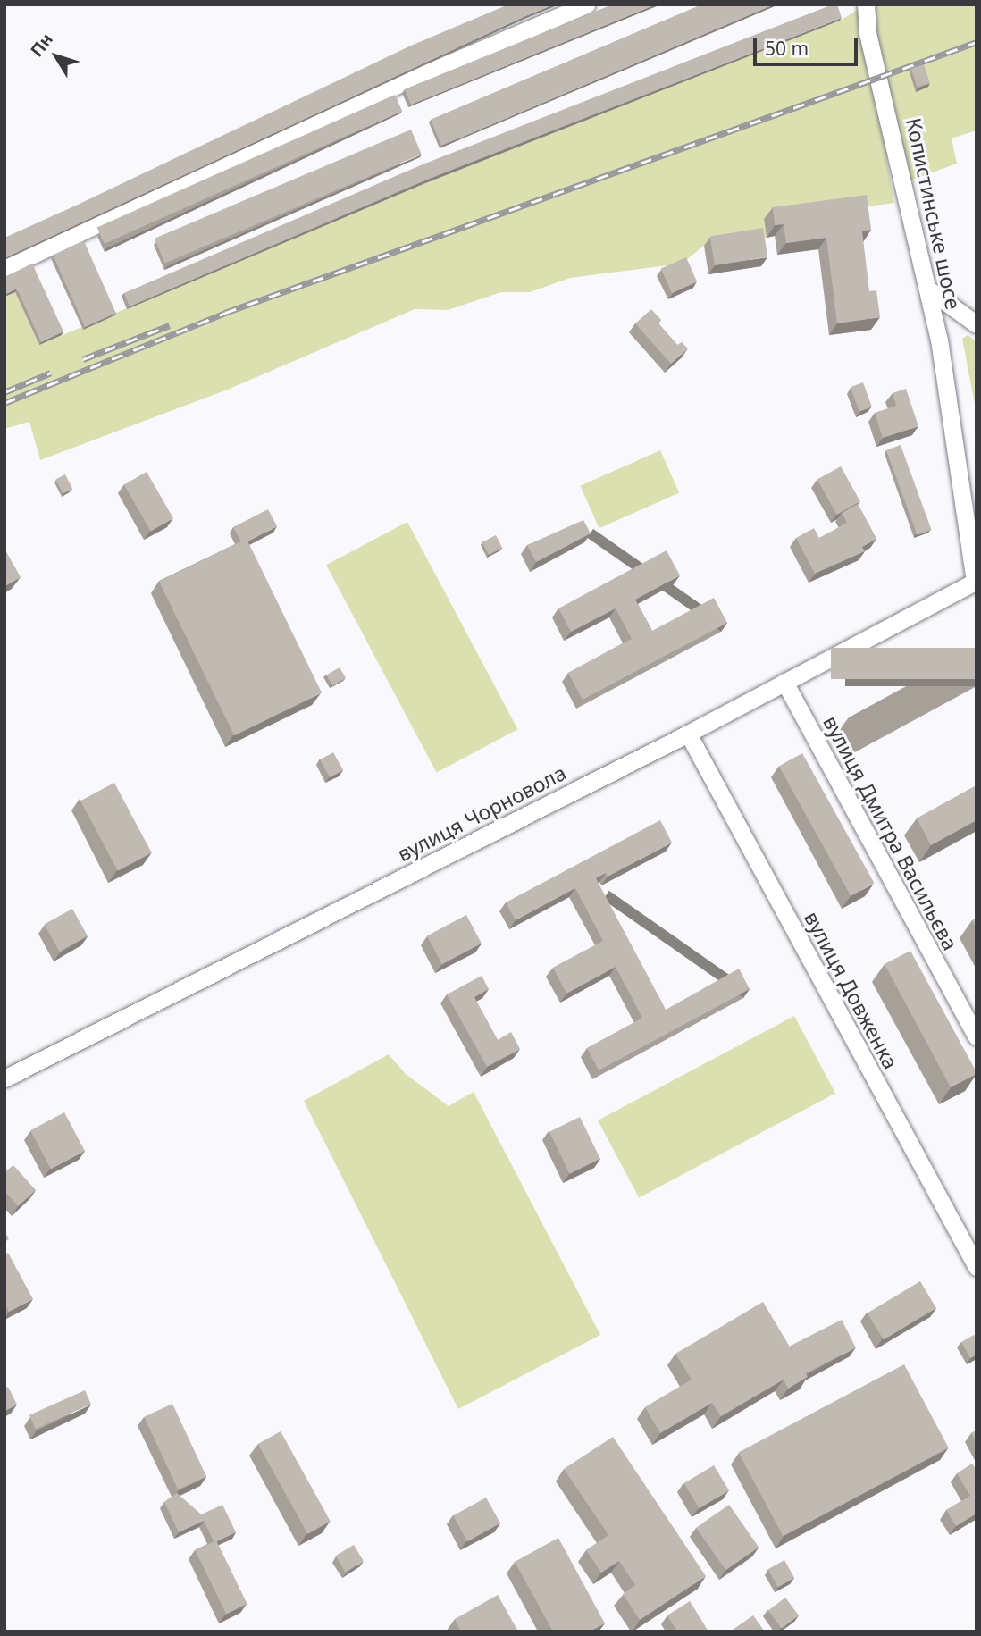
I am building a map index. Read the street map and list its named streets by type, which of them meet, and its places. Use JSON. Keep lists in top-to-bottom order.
{
  "streets": {
    "street": [
      "Копистинське шосе",
      "вулиця Чорновола",
      "вулиця Дмитра Васильєва",
      "вулиця Довженка"
    ]
  },
  "crossings": [
    ["Копистинське шосе", "вулиця Чорновола"],
    ["вулиця Чорновола", "вулиця Дмитра Васильєва"],
    ["вулиця Чорновола", "вулиця Довженка"]
  ],
  "scale_bar": "50 m",
  "north": "top left"
}
